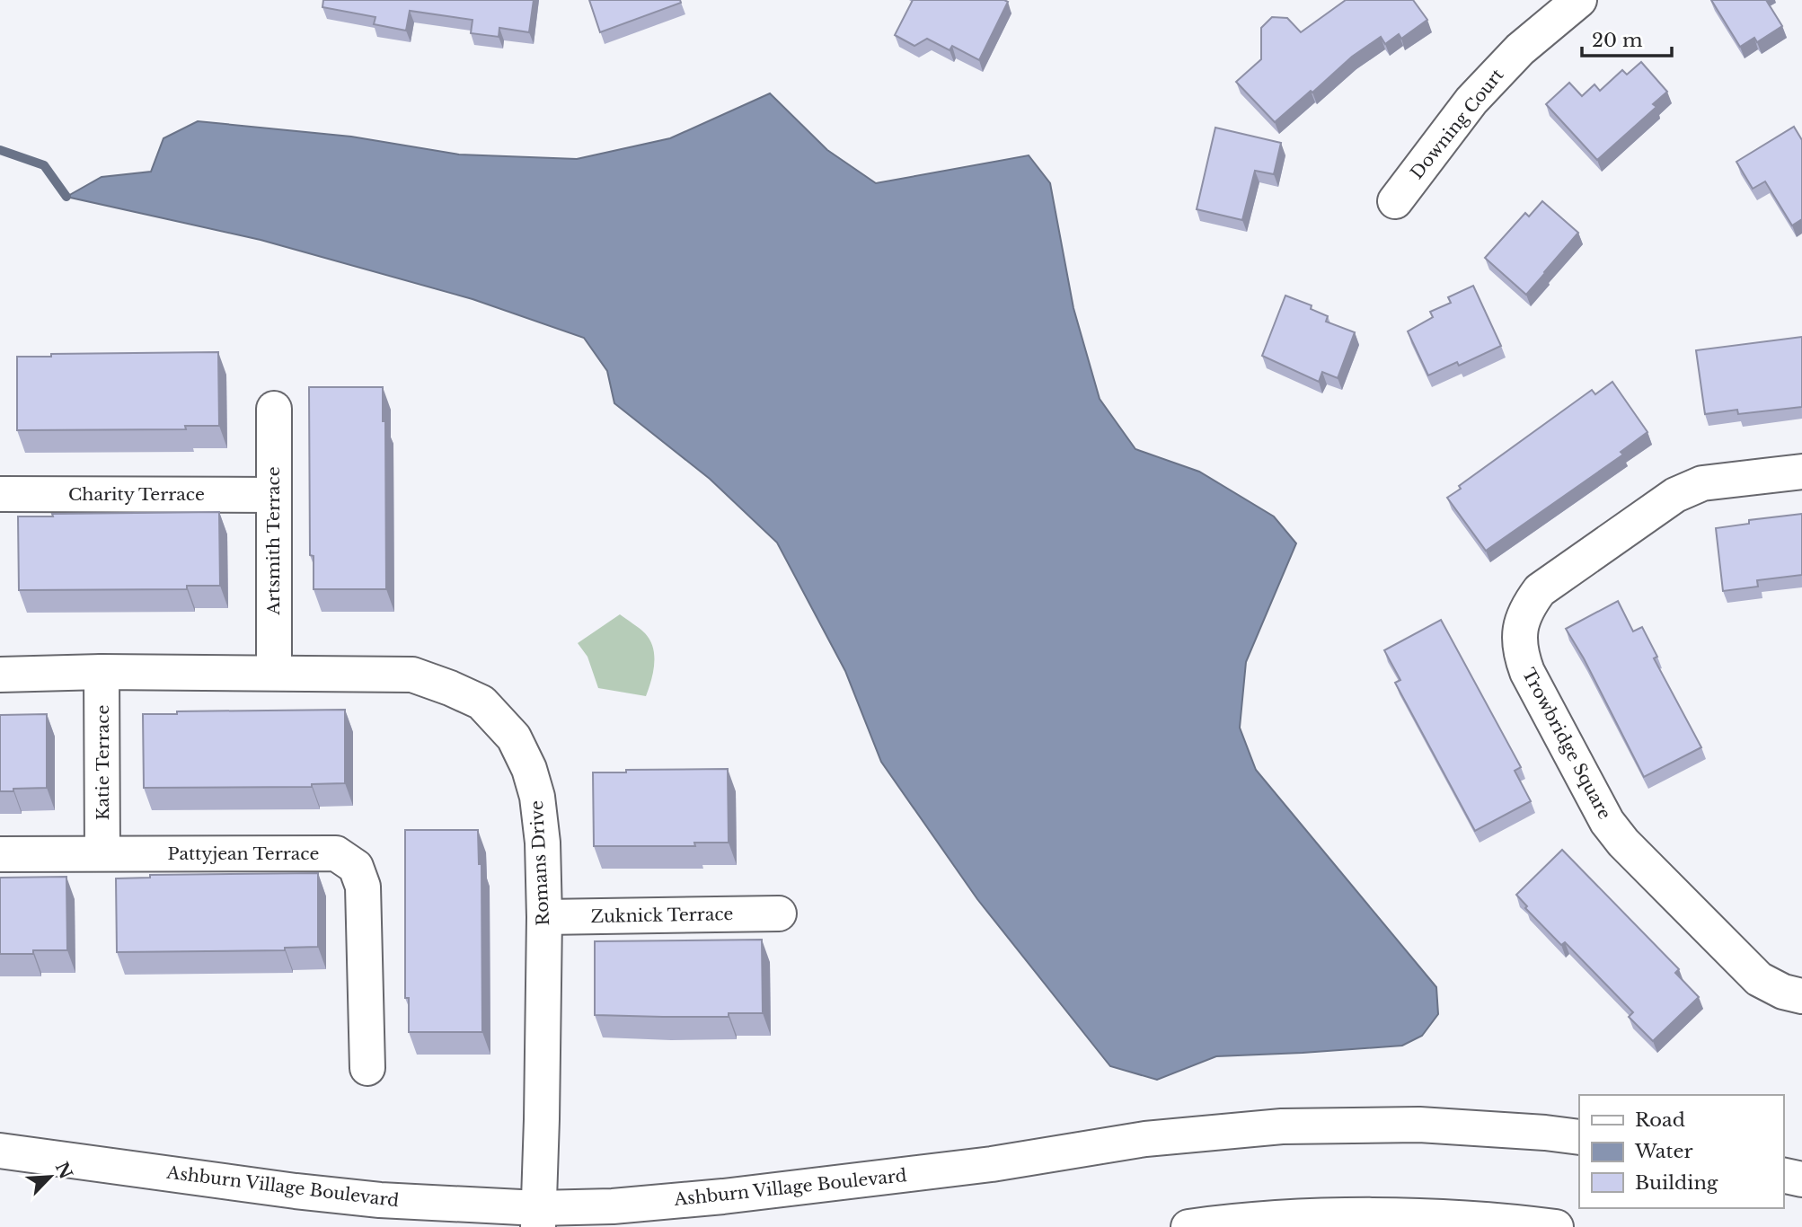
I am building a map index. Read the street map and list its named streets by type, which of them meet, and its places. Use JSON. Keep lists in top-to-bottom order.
{
  "streets": {
    "street": [
      "Downing Court",
      "Charity Terrace",
      "Artsmith Terrace",
      "Trowbridge Square",
      "Katie Terrace",
      "Pattyjean Terrace",
      "Romans Drive",
      "Zuknick Terrace",
      "Ashburn Village Boulevard"
    ]
  },
  "crossings": [
    ["Charity Terrace", "Artsmith Terrace"],
    ["Artsmith Terrace", "Romans Drive"],
    ["Katie Terrace", "Pattyjean Terrace"],
    ["Katie Terrace", "Romans Drive"],
    ["Romans Drive", "Zuknick Terrace"],
    ["Romans Drive", "Ashburn Village Boulevard"]
  ],
  "legend": ["Road", "Water", "Building"],
  "scale_bar": "20 m",
  "north": "top right"
}
